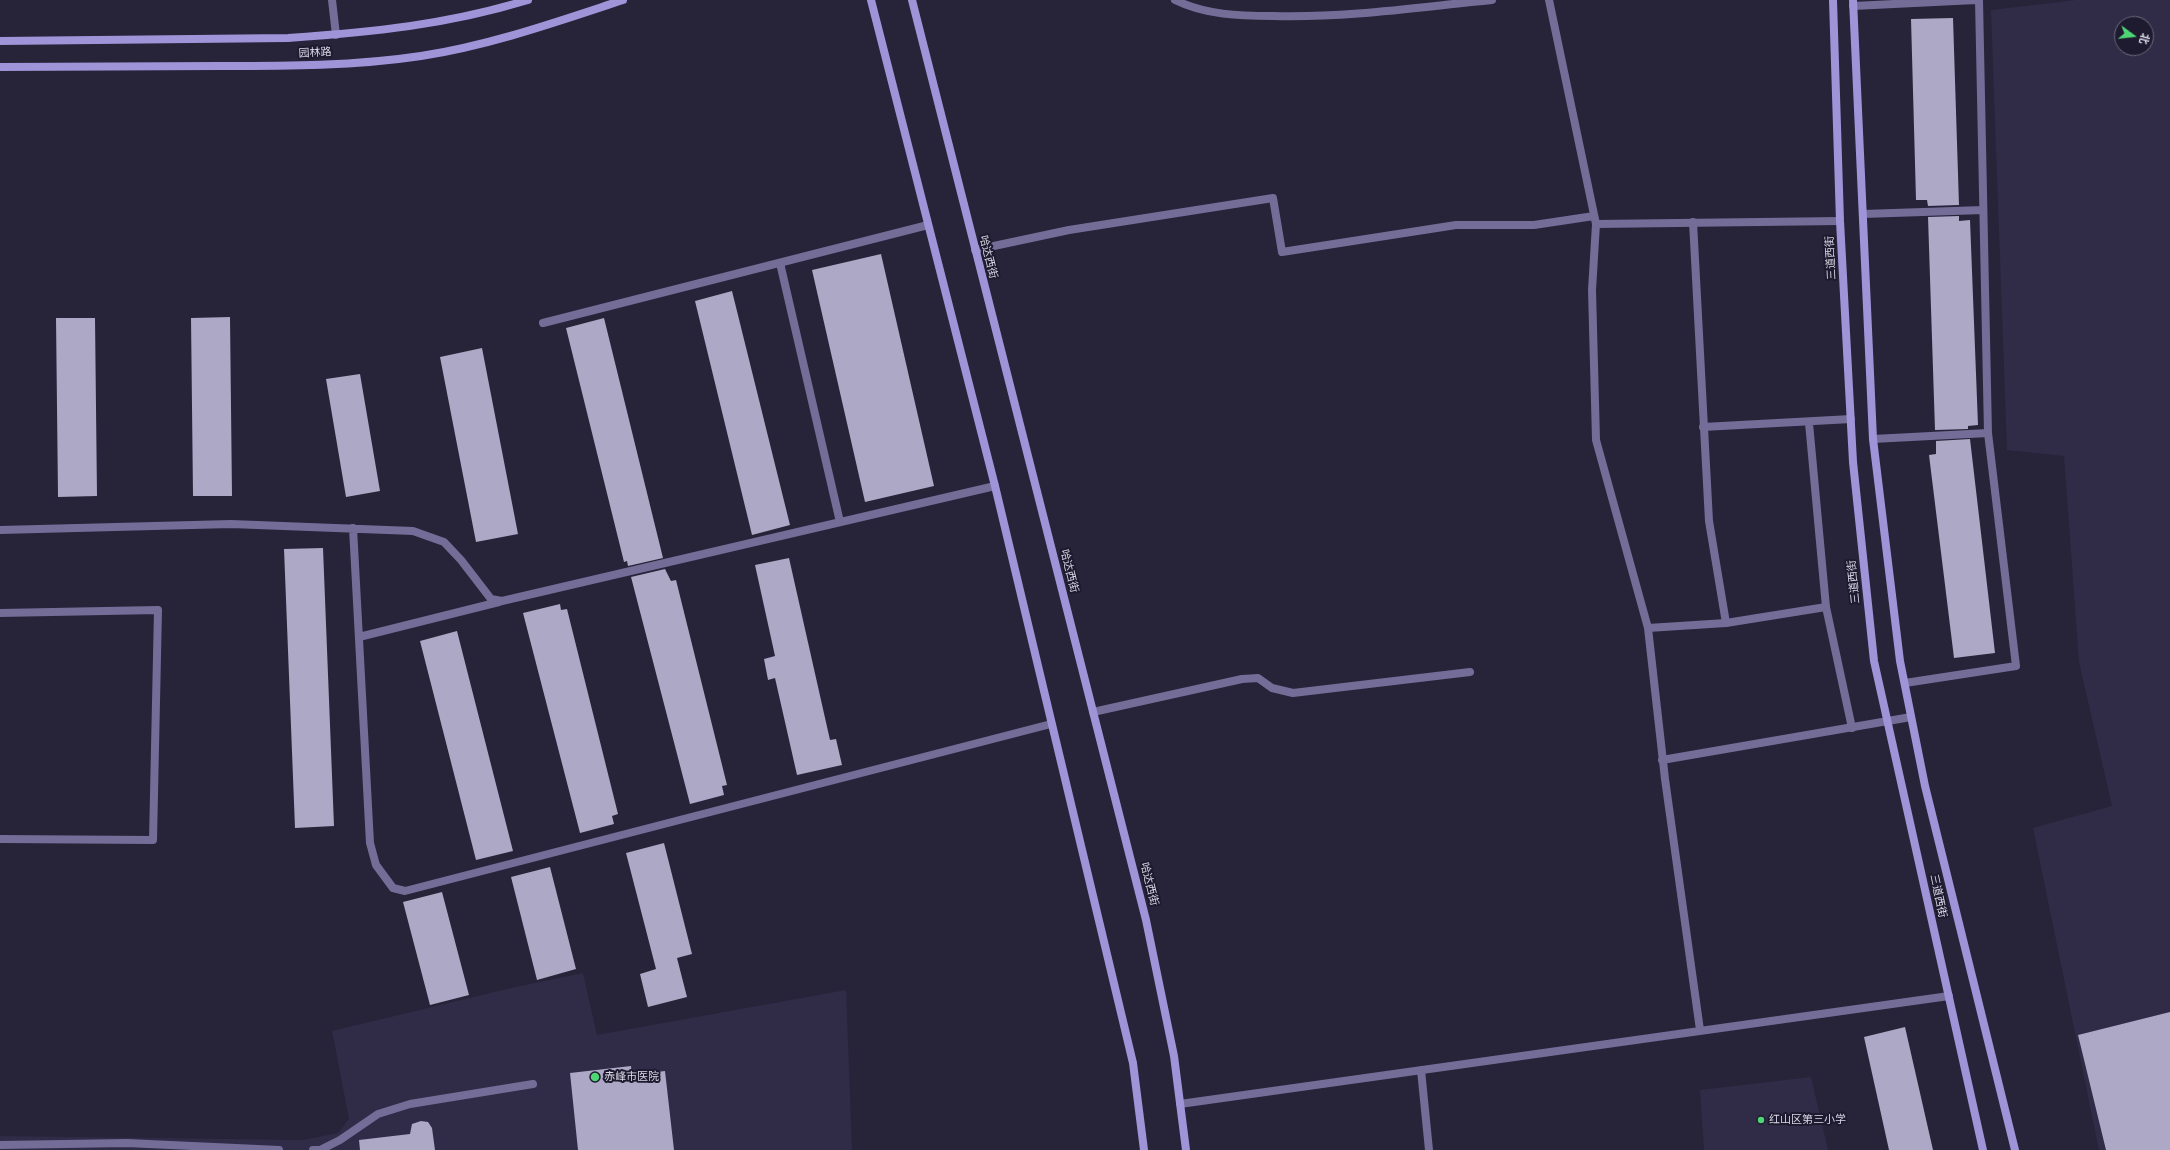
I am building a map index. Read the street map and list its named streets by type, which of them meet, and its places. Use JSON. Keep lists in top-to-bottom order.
{
  "streets": {
    "main road": ["园林路", "哈达西街", "三道西街"]
  },
  "places": ["赤峰市医院", "红山区第三小学"],
  "north": "right"
}
